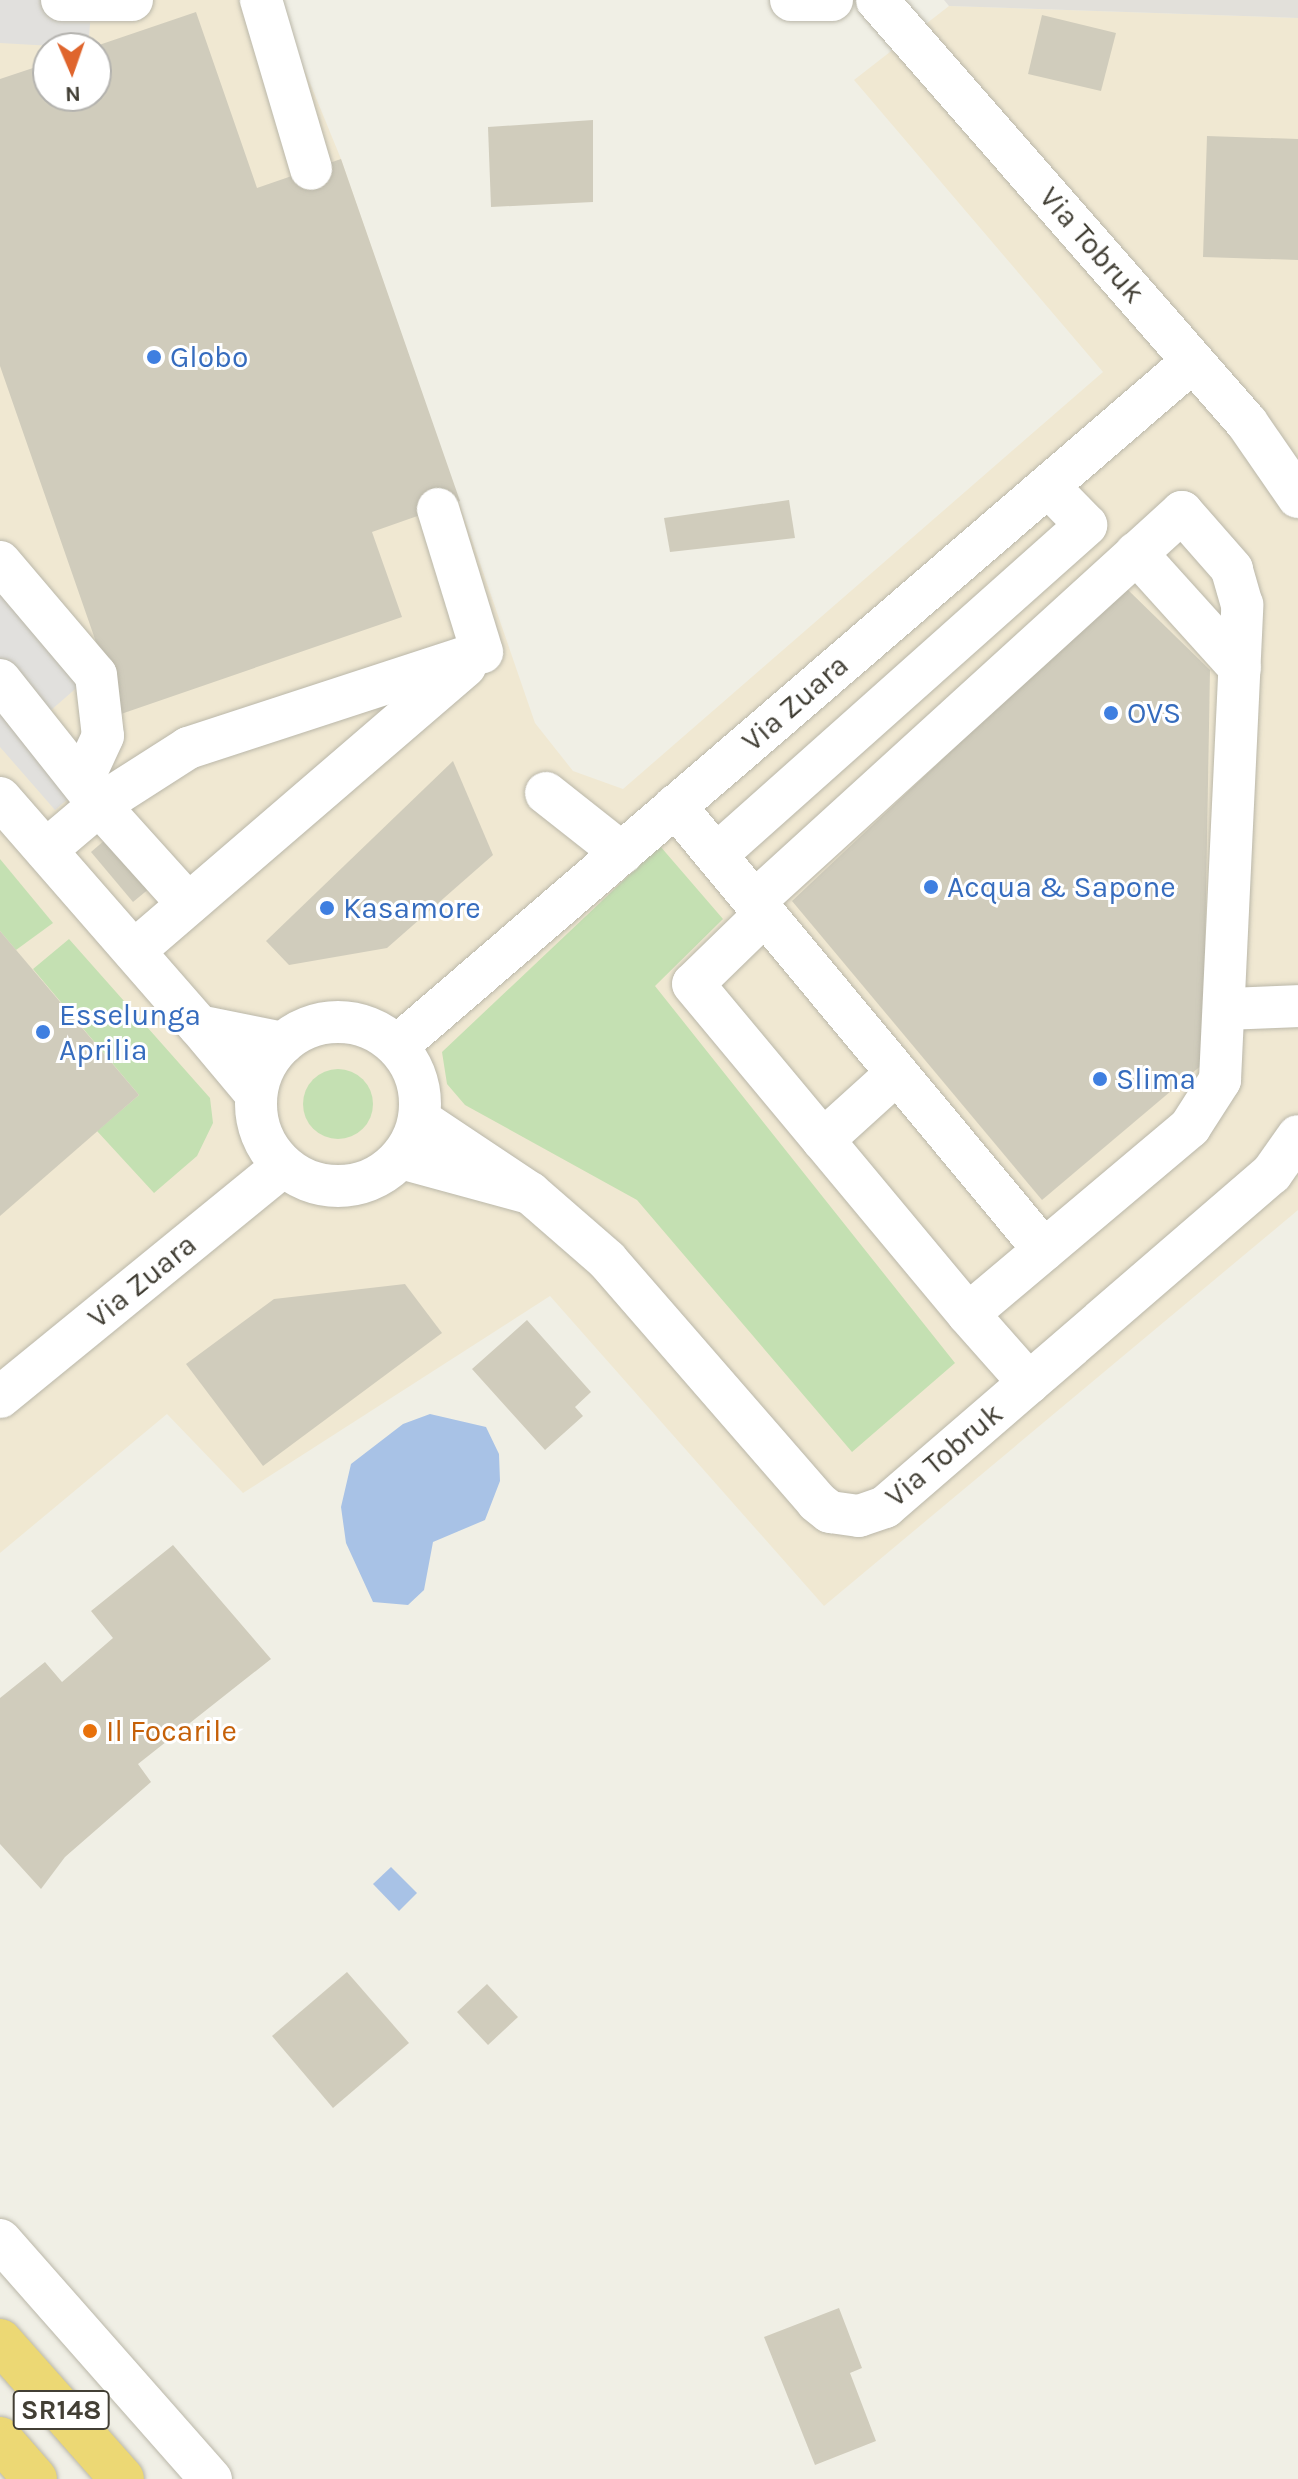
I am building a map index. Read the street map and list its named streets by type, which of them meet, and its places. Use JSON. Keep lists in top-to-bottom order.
{
  "streets": {
    "highway": ["SR148"],
    "street": ["Via Tobruk", "Via Zuara"]
  },
  "crossings": [
    ["Via Tobruk", "Via Zuara"]
  ],
  "places": [
    "Globo",
    "OVS",
    "Acqua & Sapone",
    "Kasamore",
    "Esselunga Aprilia",
    "Slima",
    "Il Focarile"
  ],
  "north": "bottom"
}
